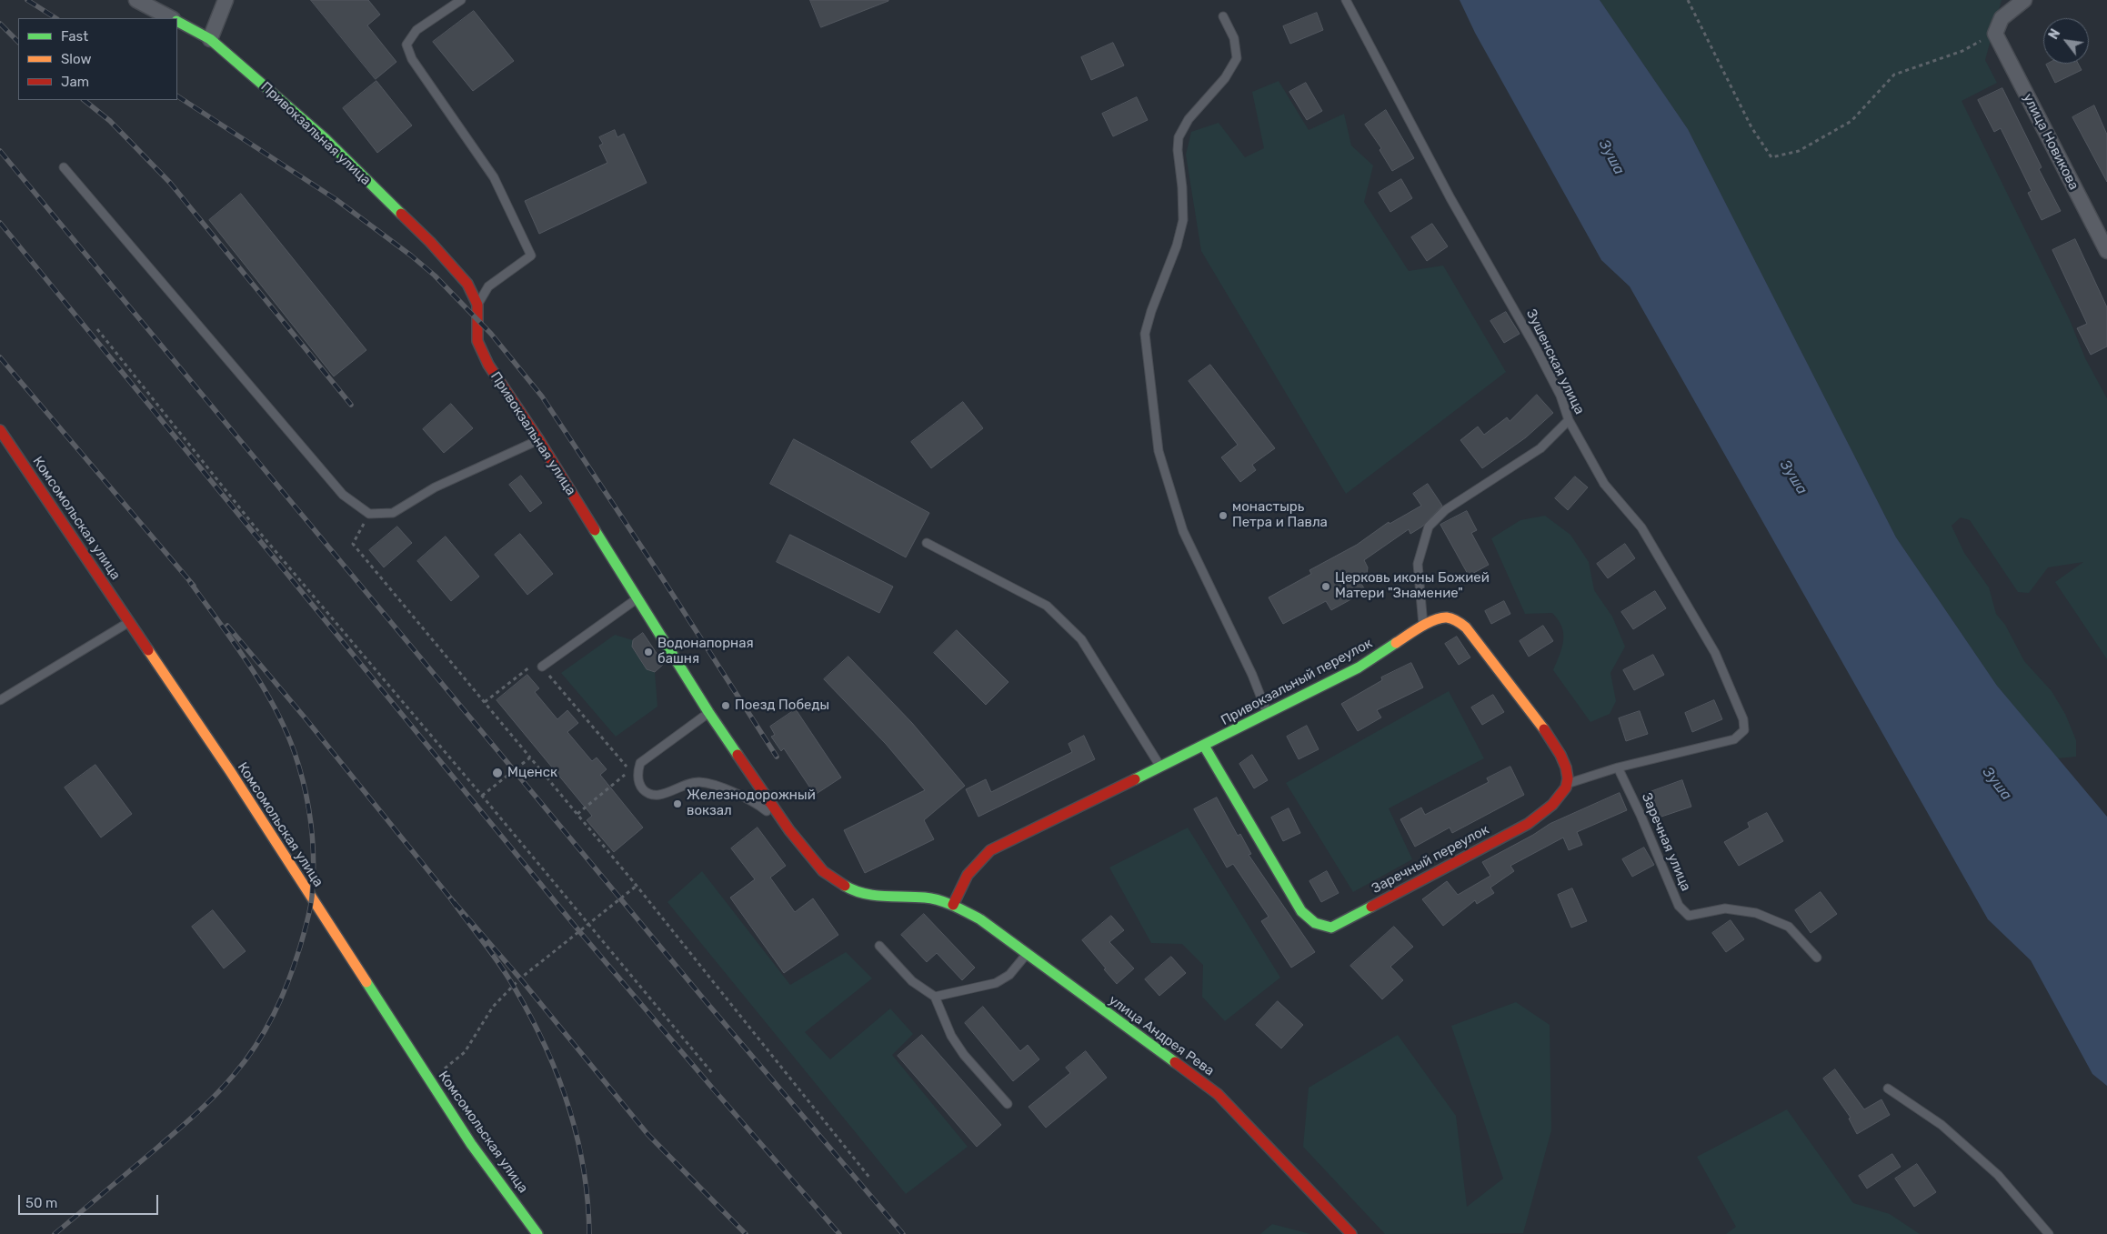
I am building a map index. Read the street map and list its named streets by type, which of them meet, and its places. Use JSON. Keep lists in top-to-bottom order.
{
  "streets": {
    "street": [
      "Привокзальная улица",
      "улица Новикова",
      "Комсомольская улица",
      "Привокзальный переулок",
      "Заречный переулок",
      "улица Андрея Рева"
    ],
    "lane": ["Зушенская улица", "Заречная улица"]
  },
  "crossings": [
    ["Привокзальная улица", "улица Андрея Рева"],
    ["Зушенская улица", "Заречная улица"],
    ["Привокзальный переулок", "Заречный переулок"],
    ["Привокзальный переулок", "улица Андрея Рева"]
  ],
  "water": ["Зуша"],
  "places": [
    "монастырь Петра и Павла",
    "Церковь иконы Божией Матери \"Знамение\"",
    "Водонапорная башня",
    "Поезд Победы",
    "Мценск",
    "Железнодорожный вокзал"
  ],
  "legend": ["Fast", "Slow", "Jam"],
  "scale_bar": "50 m",
  "north": "top left"
}
